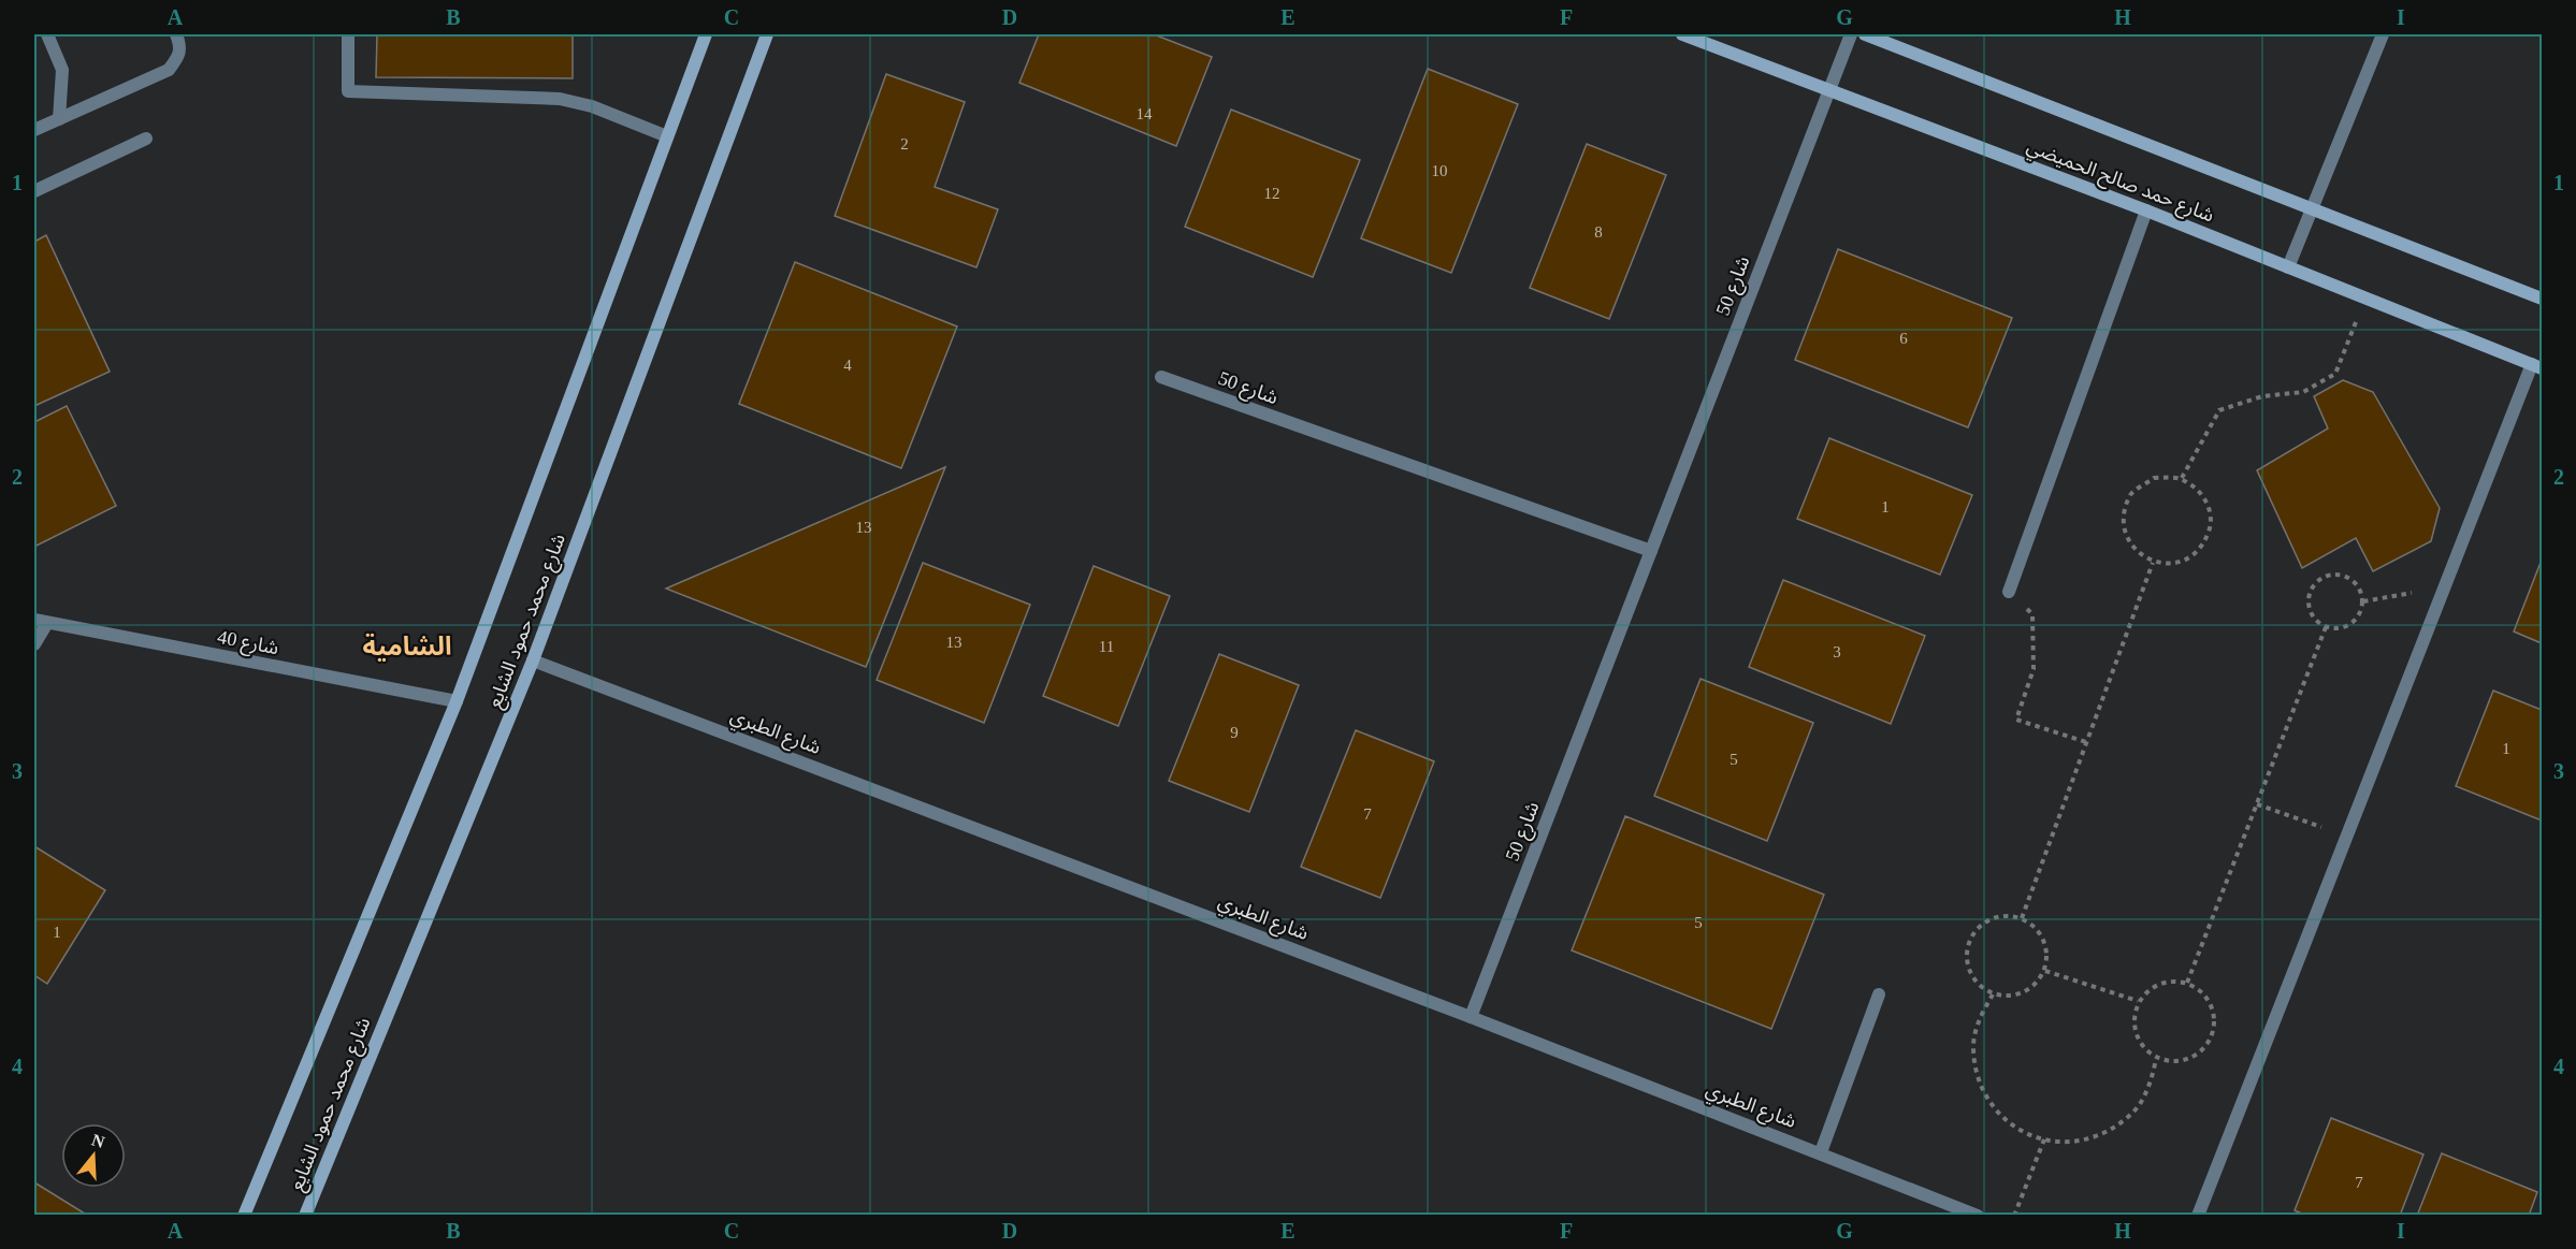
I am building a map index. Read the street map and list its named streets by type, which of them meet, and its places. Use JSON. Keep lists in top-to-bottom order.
{
  "streets": {
    "main road": ["شارع حمد صالح الحميضي", "شارع محمد حمود الشايع"],
    "street": ["شارع 50", "شارع 40", "شارع الطبري"]
  },
  "crossings": [
    ["شارع حمد صالح الحميضي", "شارع 50"],
    ["شارع 50", "شارع الطبري"],
    ["شارع محمد حمود الشايع", "شارع 40"],
    ["شارع محمد حمود الشايع", "شارع الطبري"]
  ],
  "districts": ["الشامية"],
  "house_numbers": [
    "14",
    "2",
    "10",
    "12",
    "8",
    "6",
    "4",
    "1",
    "13",
    "13",
    "11",
    "3",
    "9",
    "1",
    "5",
    "7",
    "5",
    "1",
    "7"
  ],
  "north": "top",
  "grid": {
    "columns": [
      "A",
      "B",
      "C",
      "D",
      "E",
      "F",
      "G",
      "H",
      "I"
    ],
    "rows": [
      "1",
      "2",
      "3",
      "4"
    ]
  }
}
